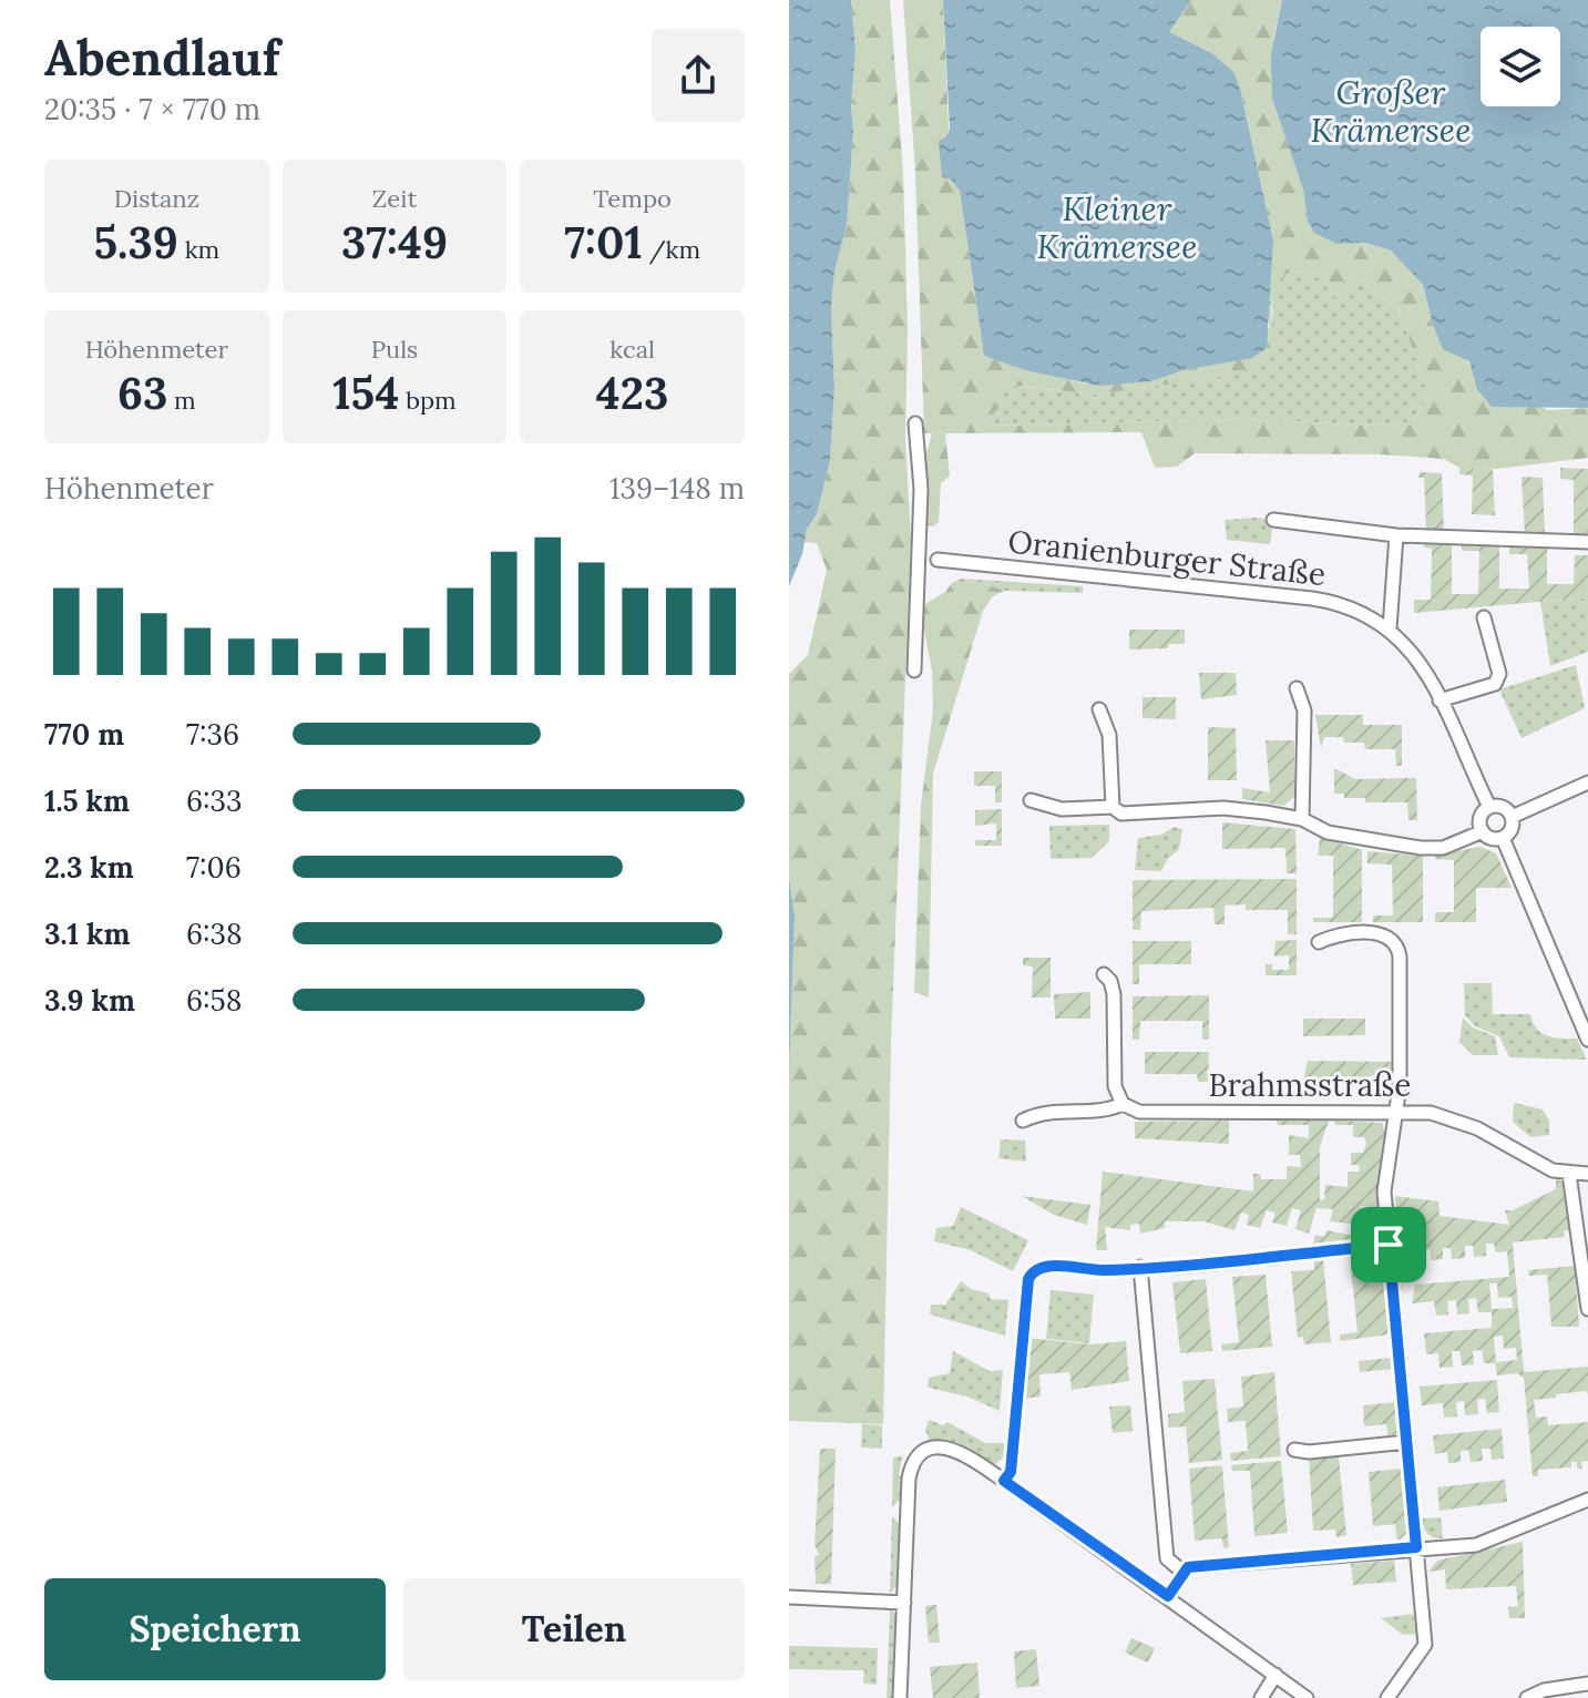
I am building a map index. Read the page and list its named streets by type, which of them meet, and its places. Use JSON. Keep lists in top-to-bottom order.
{
  "streets": {
    "street": ["Oranienburger Straße", "Brahmsstraße"]
  },
  "water": ["Großer Krämersee", "Kleiner Krämersee"],
  "page": {
    "heading": ["Abendlauf", "20:35 · 7 × 770 m"],
    "stats": [
      ["Distanz", "5.39 km"],
      ["Zeit", "37:49"],
      ["Tempo", "7:01 /km"],
      ["Höhenmeter", "63 m"],
      ["Puls", "154 bpm"],
      ["kcal", "423"]
    ],
    "chart": ["Höhenmeter", "139–148 m"],
    "list": [
      {
        "name": "770 m",
        "note": "7:36"
      },
      {
        "name": "1.5 km",
        "note": "6:33"
      },
      {
        "name": "2.3 km",
        "note": "7:06"
      },
      {
        "name": "3.1 km",
        "note": "6:38"
      },
      {
        "name": "3.9 km",
        "note": "6:58"
      }
    ],
    "buttons": ["Speichern", "Teilen"]
  }
}
